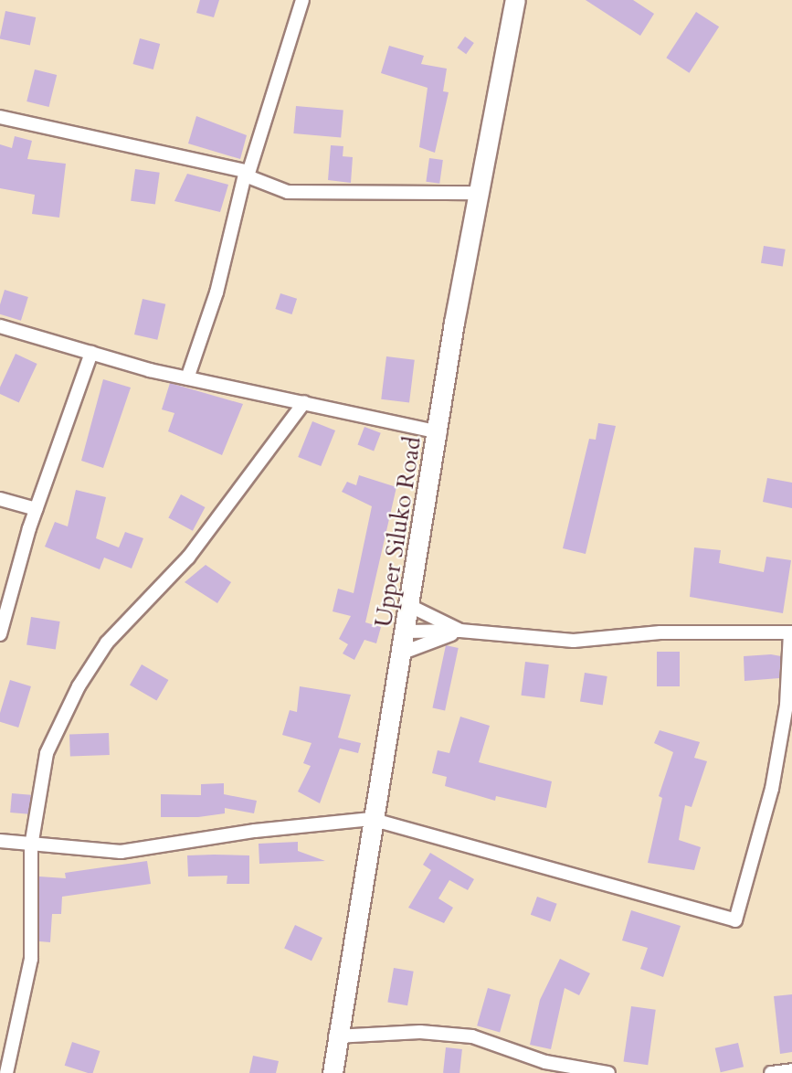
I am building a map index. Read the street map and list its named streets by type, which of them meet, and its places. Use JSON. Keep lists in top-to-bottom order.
{
  "streets": {
    "main road": ["Upper Siluko Road"]
  }
}
